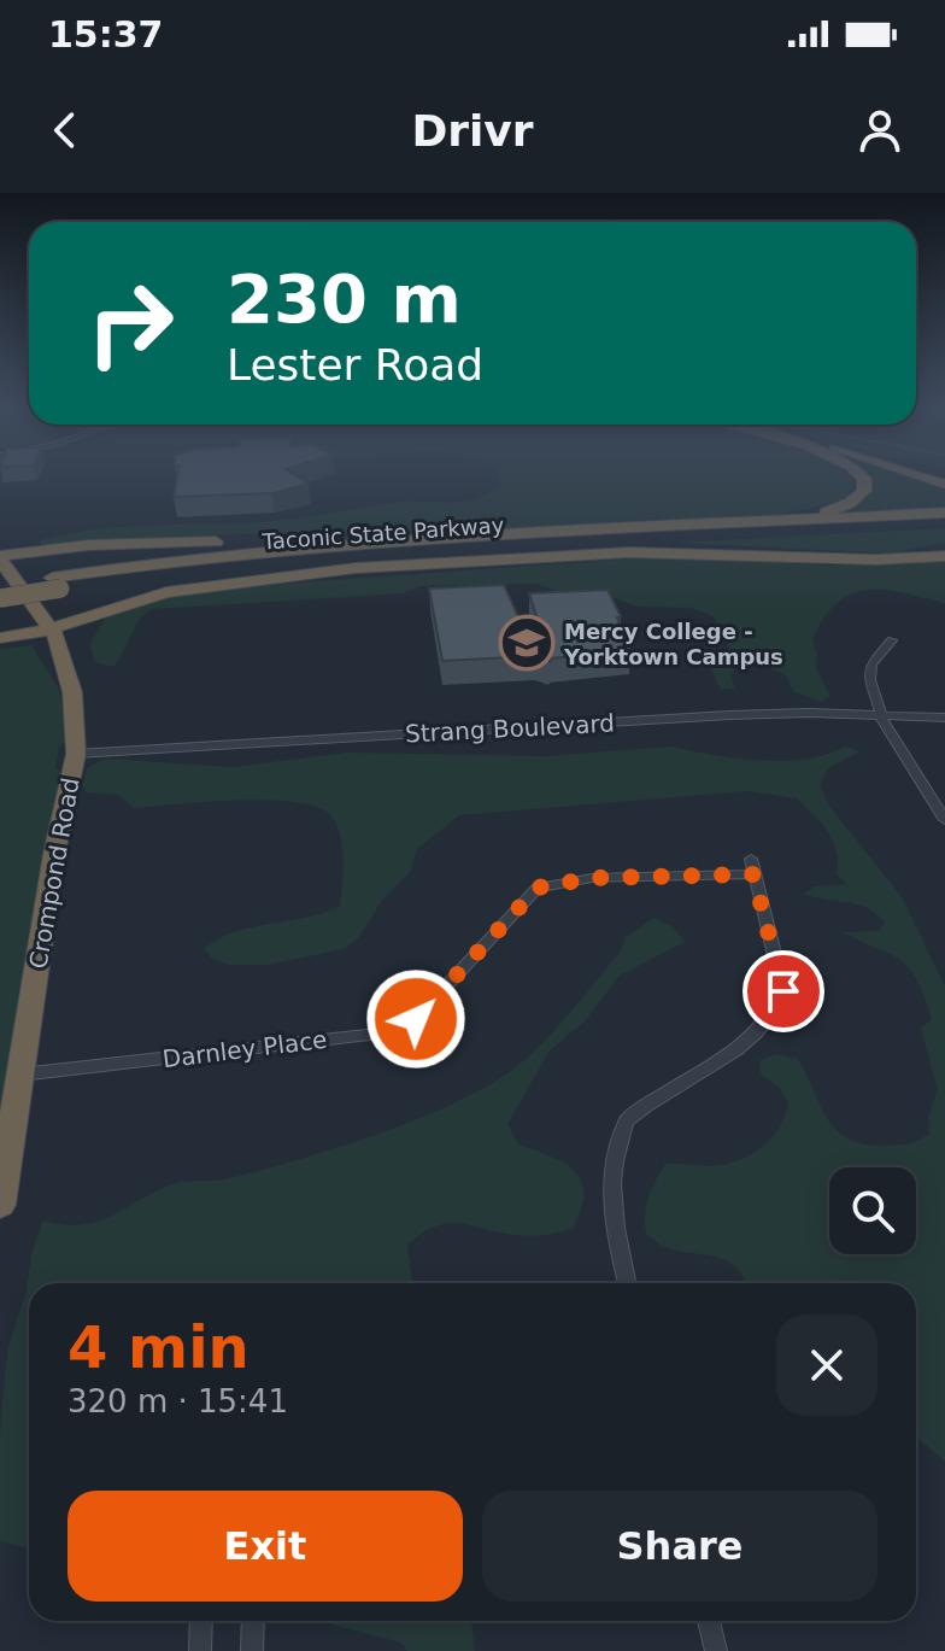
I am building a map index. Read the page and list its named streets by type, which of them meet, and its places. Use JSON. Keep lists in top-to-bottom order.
{
  "streets": {
    "highway": ["Taconic State Parkway", "Crompond Road"],
    "street": ["Strang Boulevard", "Darnley Place"]
  },
  "crossings": [
    ["Strang Boulevard", "Crompond Road"],
    ["Crompond Road", "Darnley Place"]
  ],
  "places": {
    "school or university": ["Mercy College - Yorktown Campus"]
  },
  "page": {
    "status": "15:37",
    "header": "Drivr",
    "turn": ["230 m", "Lester Road"],
    "heading": ["4 min", "320 m · 15:41"],
    "buttons": ["Exit", "Share"]
  }
}
